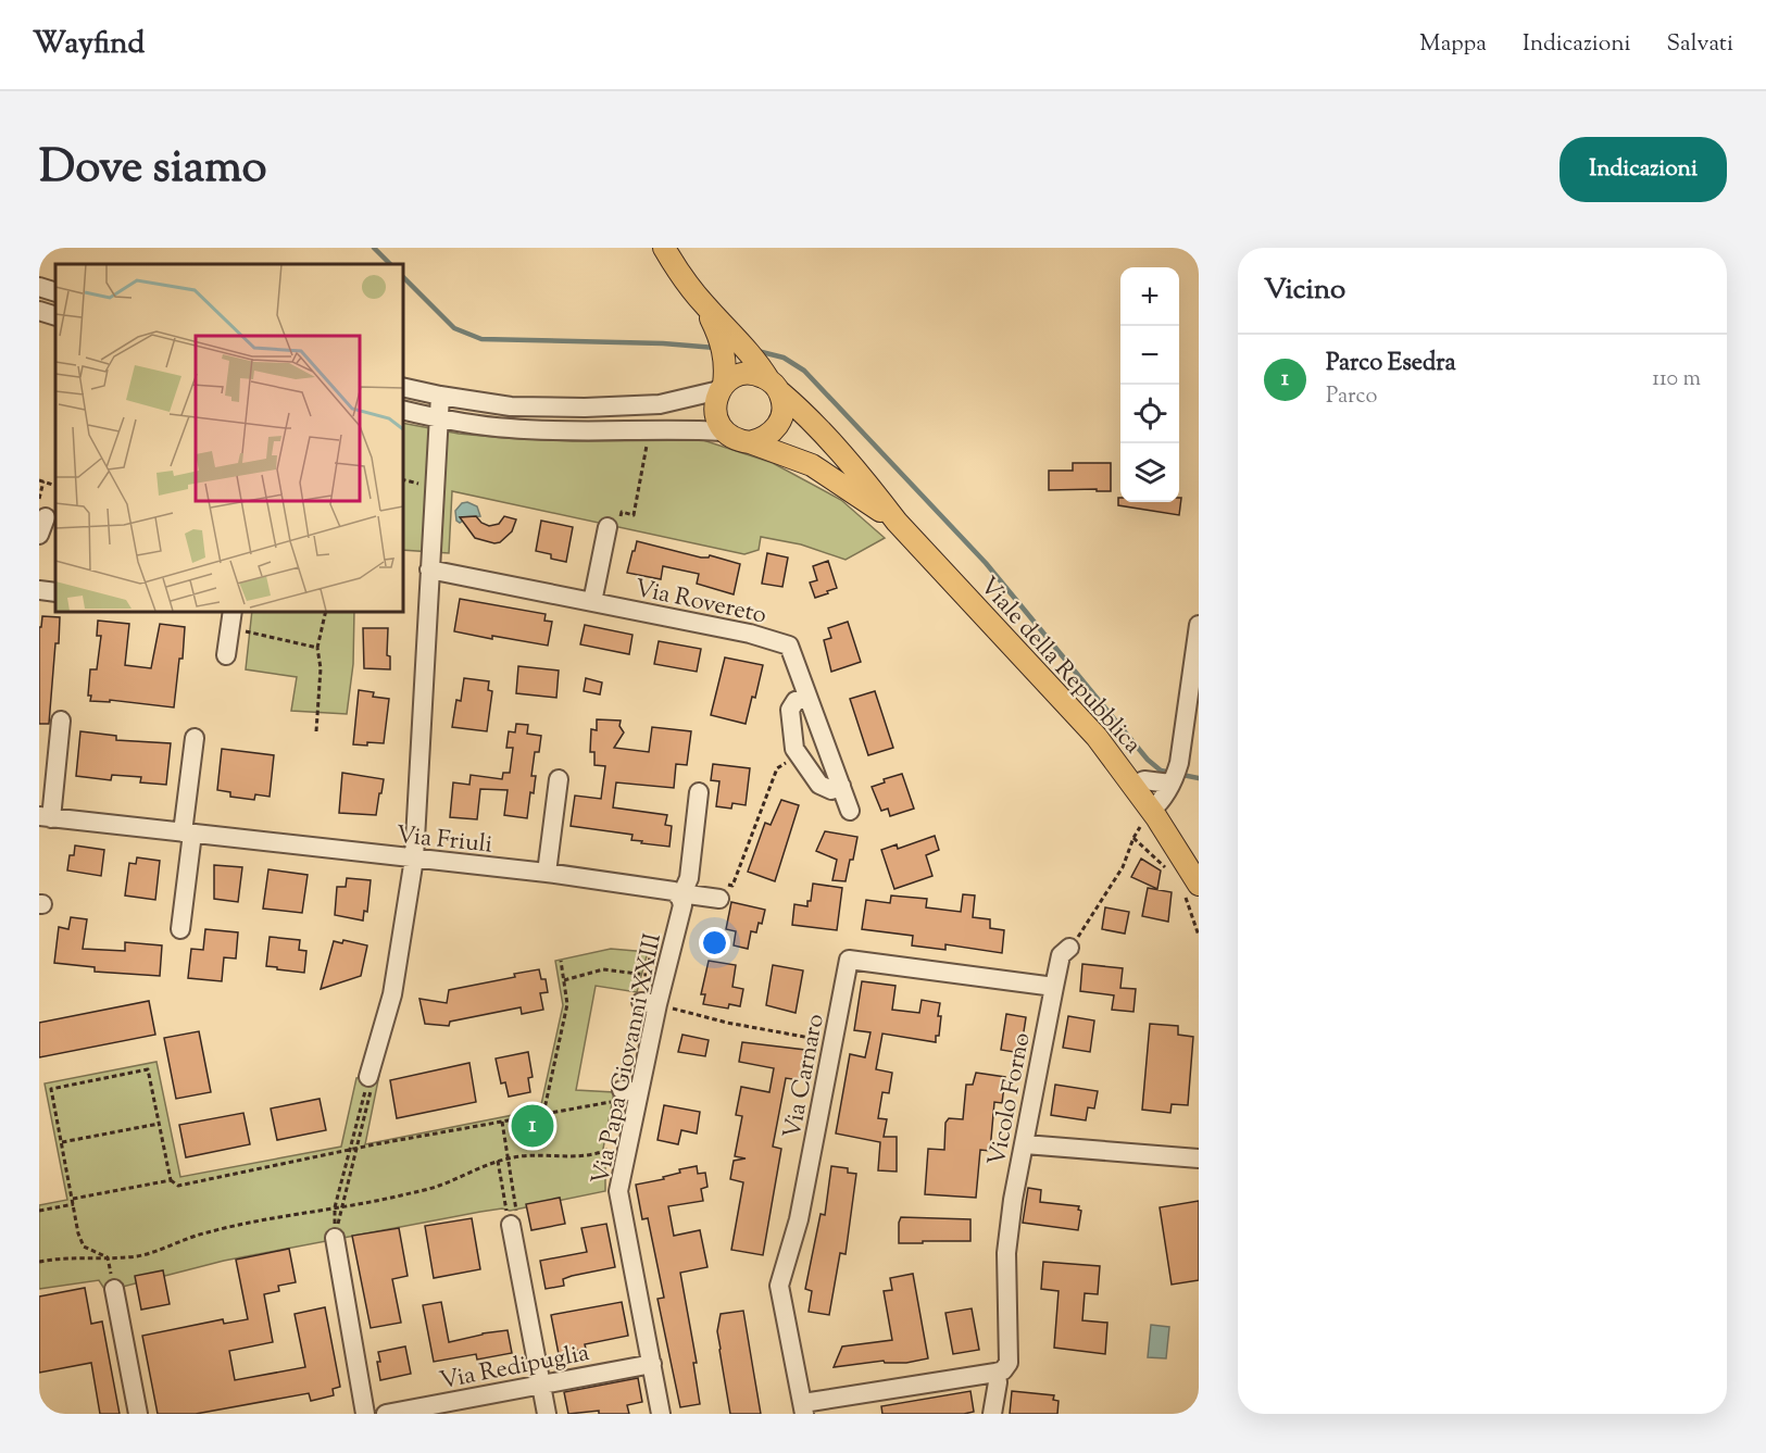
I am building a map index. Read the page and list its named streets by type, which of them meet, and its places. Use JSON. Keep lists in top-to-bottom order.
{
  "streets": {
    "main road": ["Viale della Repubblica"],
    "street": [
      "Via Rovereto",
      "Via Friuli",
      "Via Papa Giovanni XXIII",
      "Via Carnaro",
      "Vicolo Forno",
      "Via Redipuglia"
    ]
  },
  "crossings": [
    ["Via Friuli", "Via Papa Giovanni XXIII"],
    ["Via Papa Giovanni XXIII", "Via Redipuglia"],
    ["Via Carnaro", "Vicolo Forno"]
  ],
  "page": {
    "header": "Wayfind",
    "nav": ["Mappa", "Indicazioni", "Salvati"],
    "title": "Dove siamo",
    "buttons": "Indicazioni",
    "heading": "Vicino",
    "map_buttons": ["+", "−"],
    "list": [
      {
        "mark": "1",
        "name": "Parco Esedra",
        "note": "Parco",
        "value": "110 m"
      }
    ],
    "pins": "1"
  }
}
